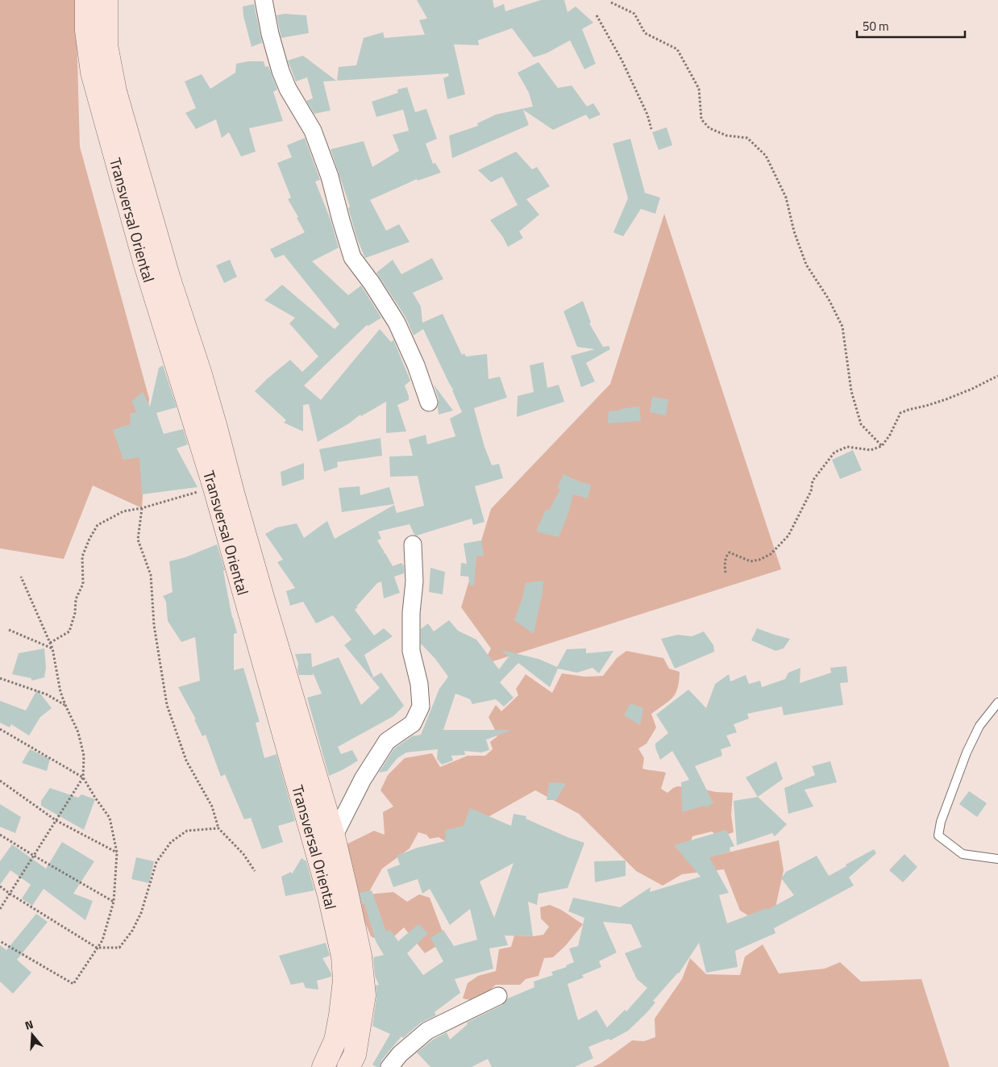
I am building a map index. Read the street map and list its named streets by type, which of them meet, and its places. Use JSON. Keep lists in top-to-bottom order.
{
  "streets": {
    "main road": ["Transversal Oriental"]
  },
  "scale_bar": "50 m",
  "north": "top"
}
